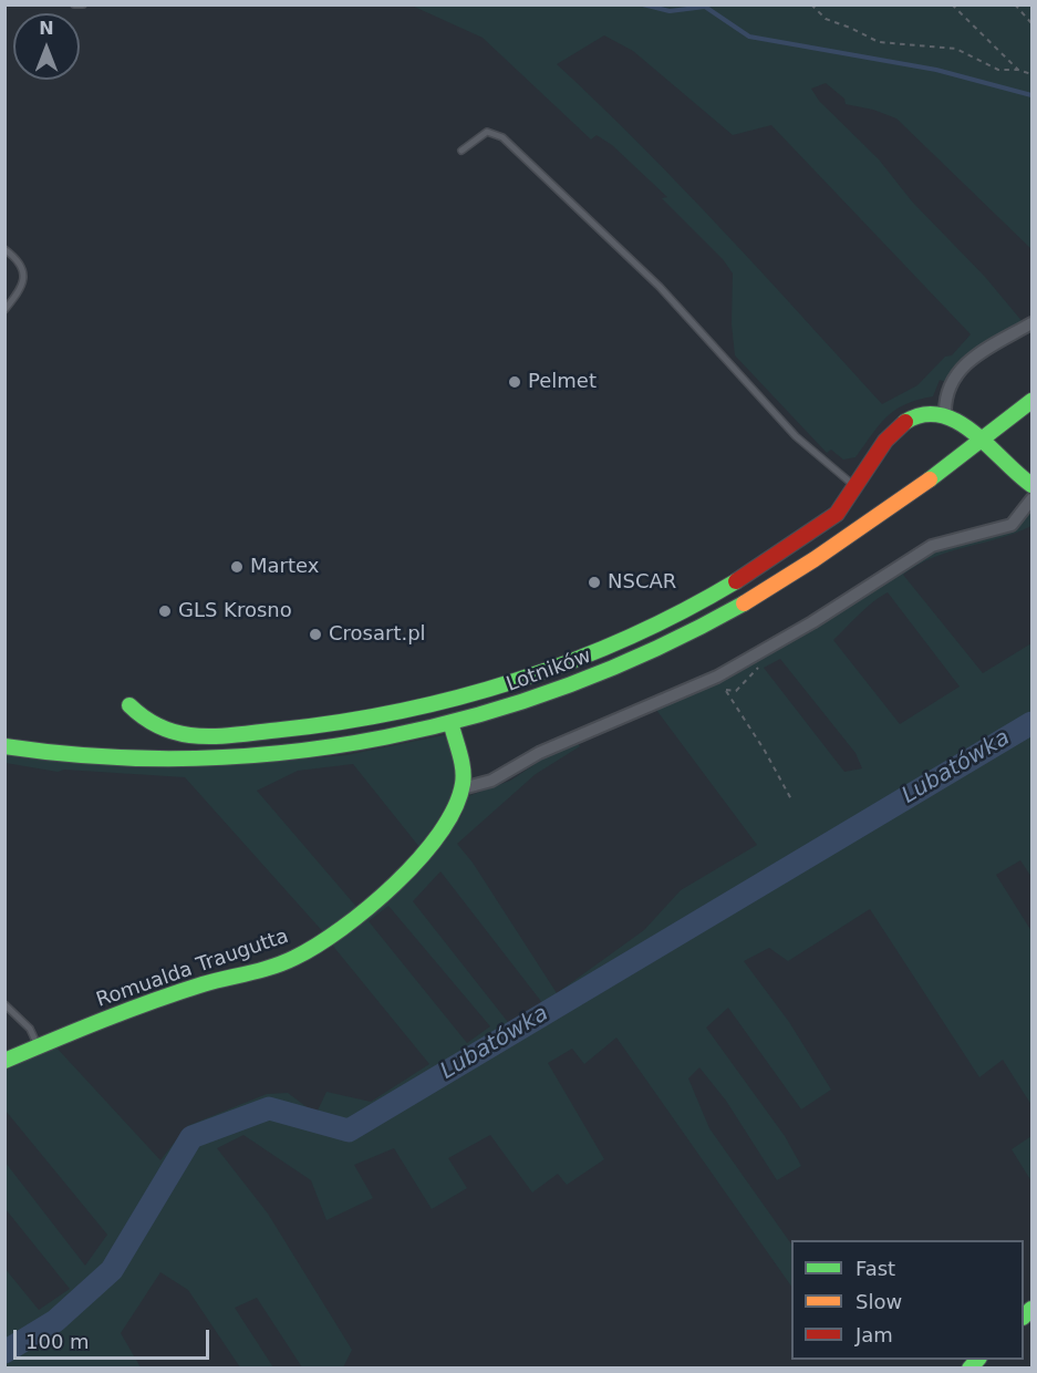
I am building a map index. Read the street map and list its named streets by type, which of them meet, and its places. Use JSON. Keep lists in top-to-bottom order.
{
  "streets": {
    "street": ["Lotników", "Romualda Traugutta"]
  },
  "water": ["Lubatówka"],
  "places": [
    "Pelmet",
    "Martex",
    "NSCAR",
    "GLS Krosno",
    "Crosart.pl"
  ],
  "legend": ["Fast", "Slow", "Jam"],
  "scale_bar": "100 m",
  "north": "top"
}
